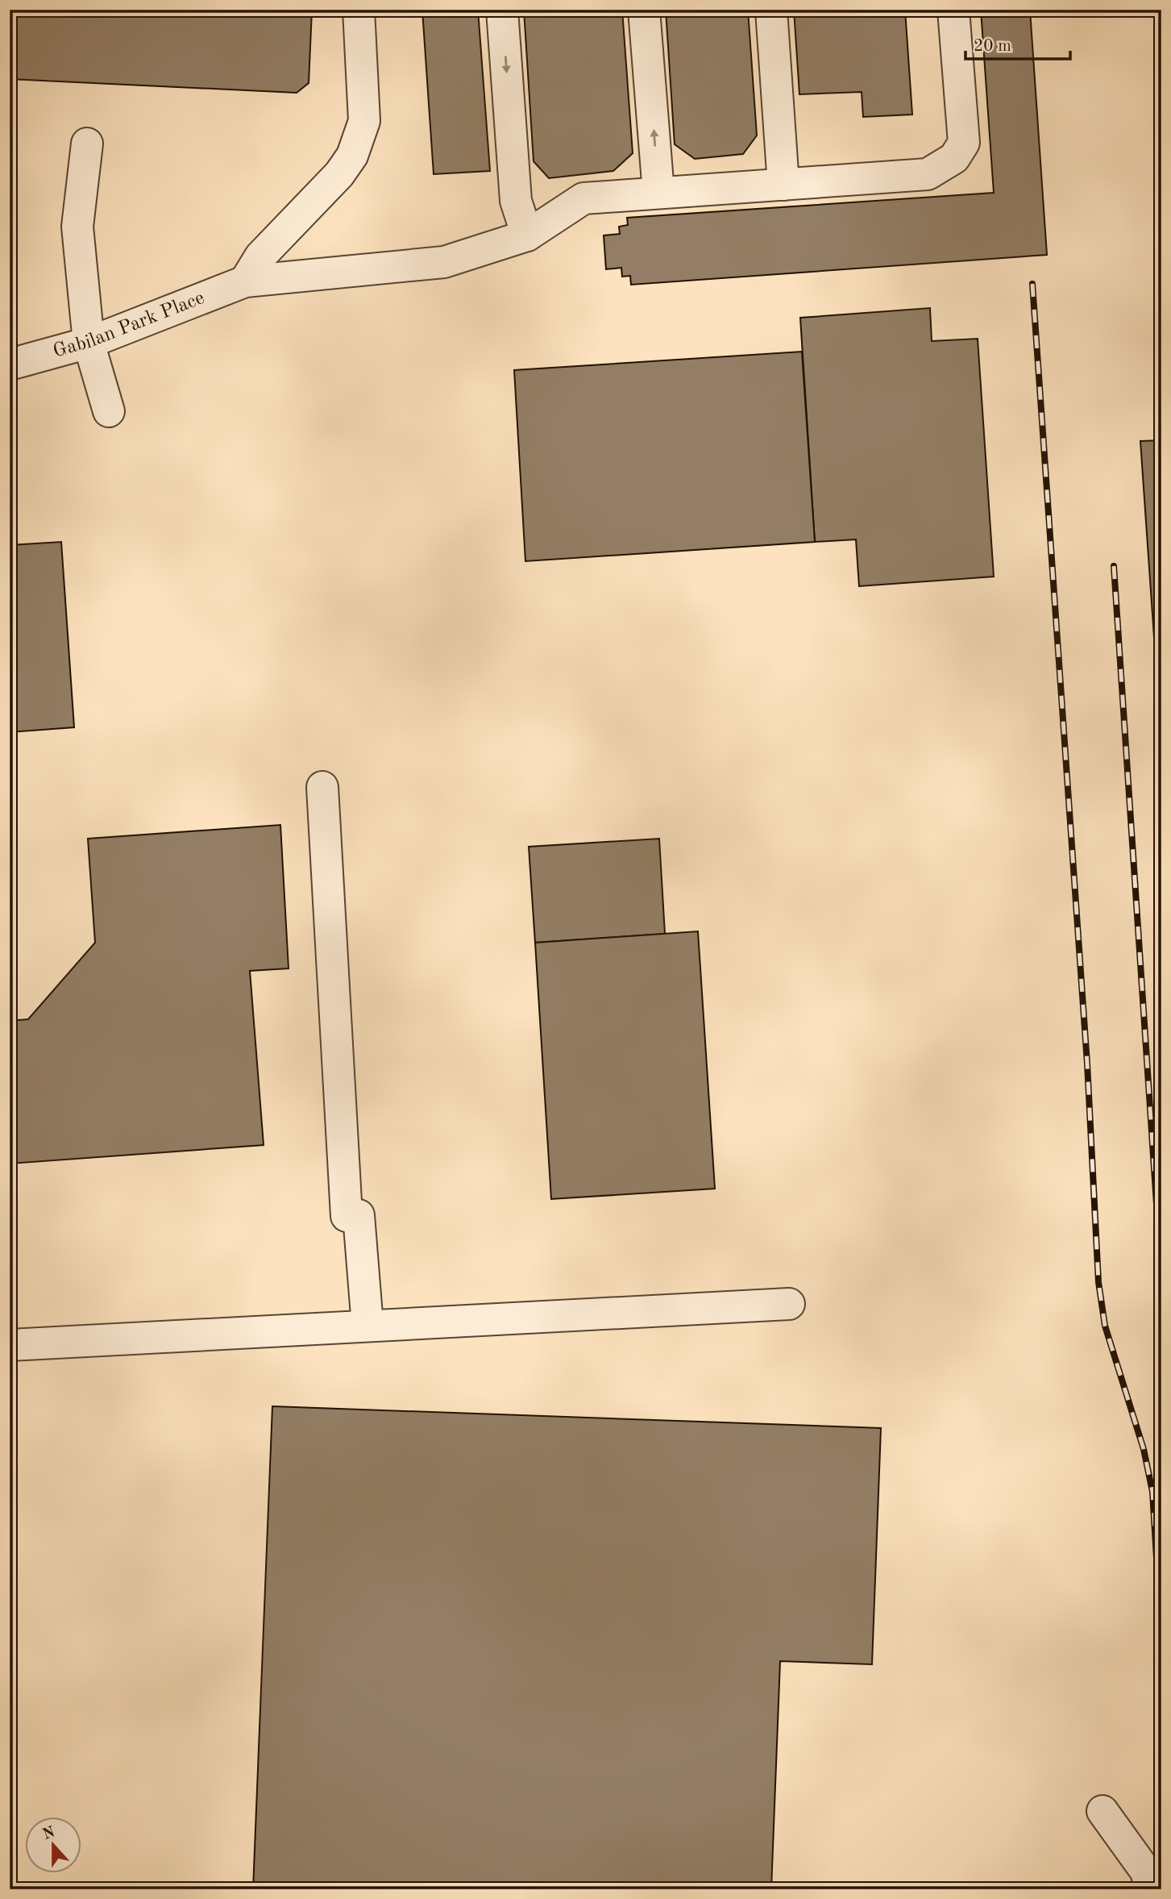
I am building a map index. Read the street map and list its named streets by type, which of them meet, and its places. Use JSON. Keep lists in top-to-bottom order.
{
  "streets": {
    "street": ["Gabilan Park Place"]
  },
  "scale_bar": "20 m",
  "north": "top"
}
